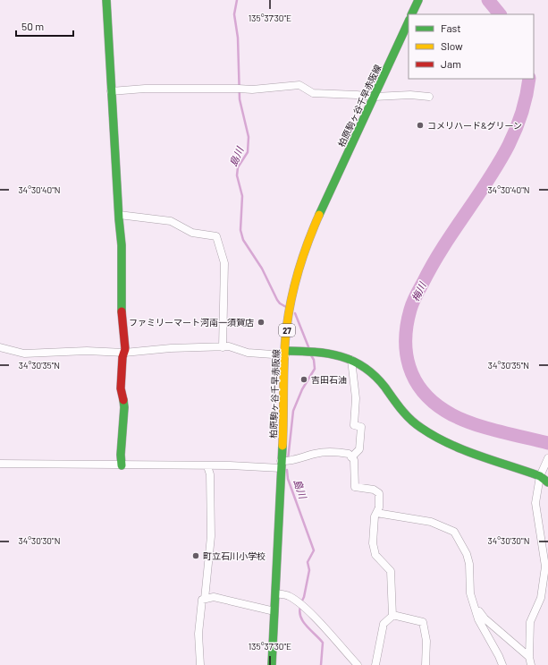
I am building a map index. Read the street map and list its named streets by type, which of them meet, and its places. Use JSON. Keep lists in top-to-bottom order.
{
  "streets": {
    "street": ["柏原駒ヶ谷千早赤阪線", "27"]
  },
  "water": ["島川", "梅川"],
  "places": [
    "コメリハード&グリーン",
    "ファミリーマート河南一須賀店",
    "吉田石油",
    "町立石川小学校"
  ],
  "legend": ["Fast", "Slow", "Jam"],
  "scale_bar": "50 m",
  "coordinates": [
    "135°37'30\"E",
    "34°30'40\"N",
    "34°30'35\"N",
    "34°30'30\"N"
  ]
}
